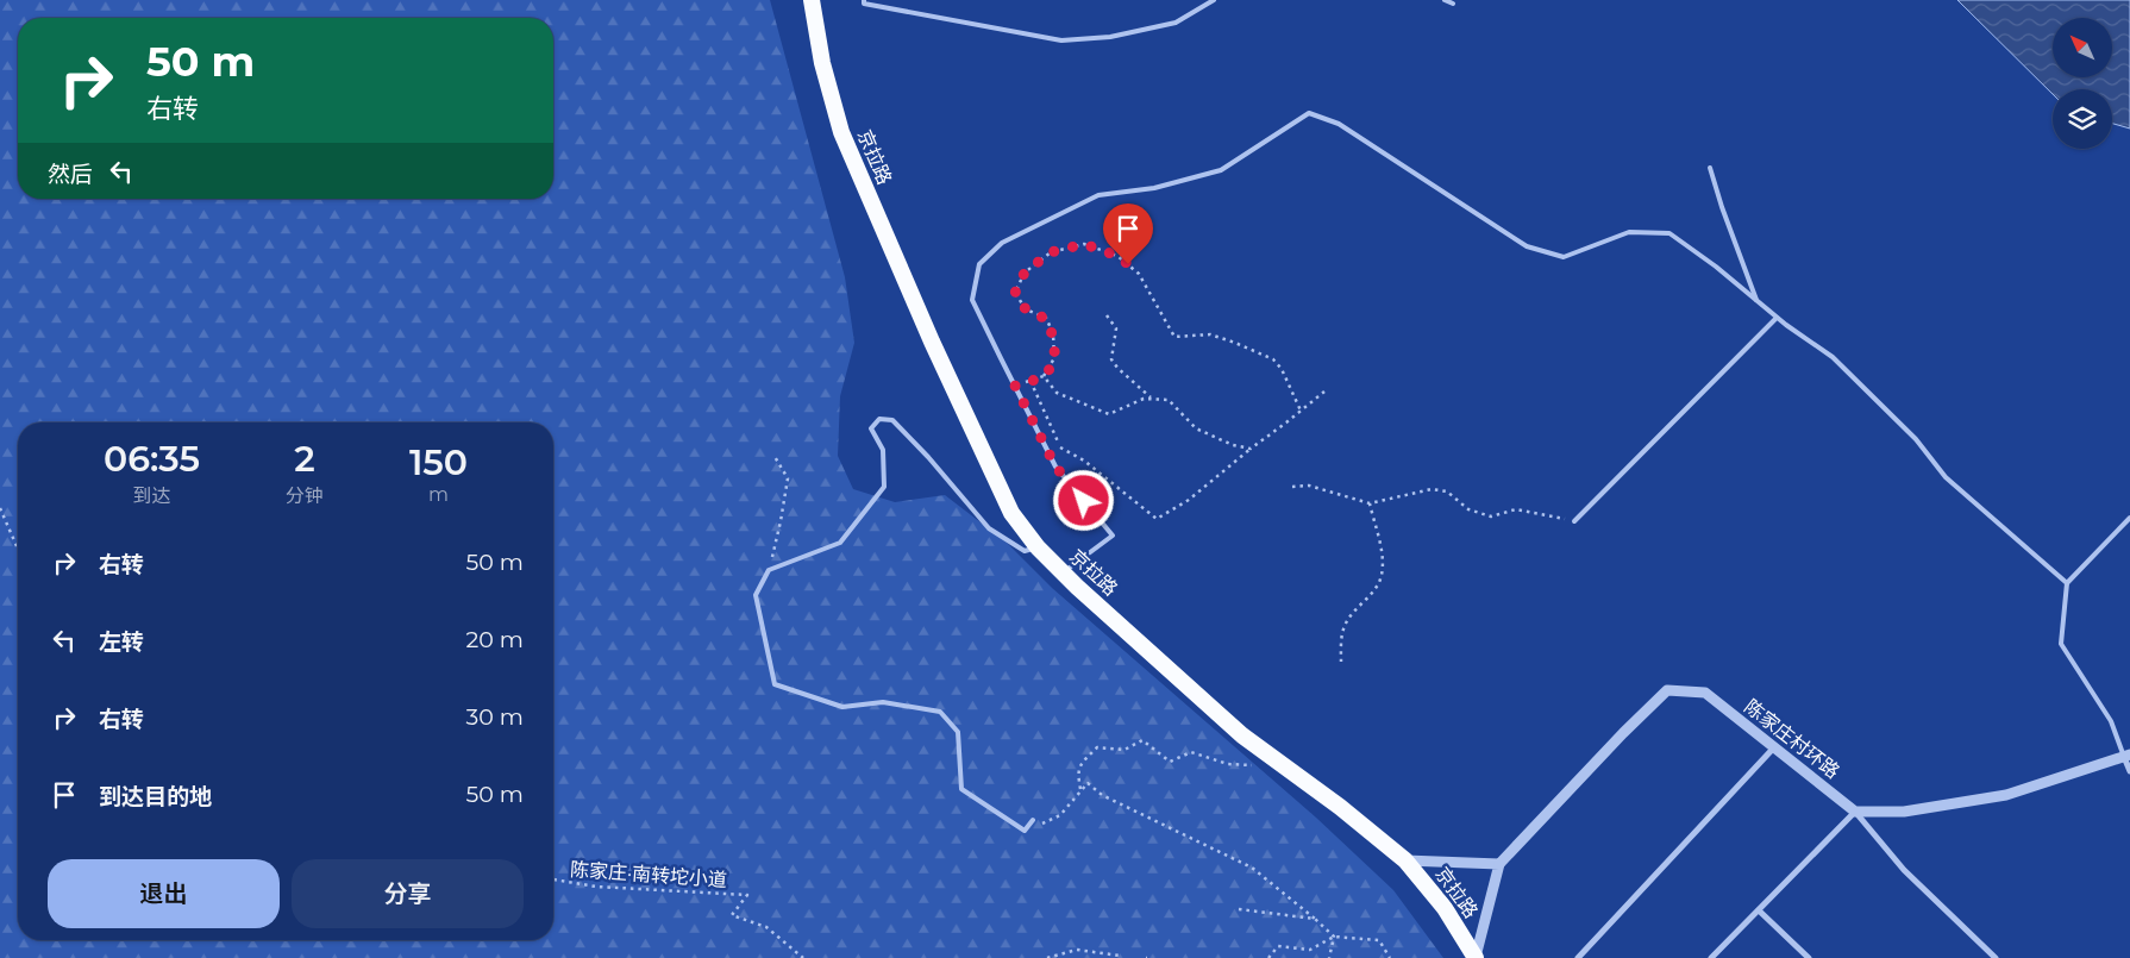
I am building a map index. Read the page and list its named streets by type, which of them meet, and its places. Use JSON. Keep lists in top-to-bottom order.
{
  "streets": {
    "highway": ["京拉路"],
    "street": ["陈家庄村环路"],
    "path": ["陈家庄·南转坨小道"]
  },
  "north": "top left",
  "page": {
    "turn": ["50 m", "右转"],
    "then": "然后",
    "eta": [
      "06:35",
      "到达",
      "2",
      "分钟",
      "150",
      "m"
    ],
    "list": [
      {
        "name": "右转",
        "value": "50 m"
      },
      {
        "name": "左转",
        "value": "20 m"
      },
      {
        "name": "右转",
        "value": "30 m"
      },
      {
        "name": "到达目的地",
        "value": "50 m"
      }
    ],
    "buttons": ["退出", "分享"]
  }
}
